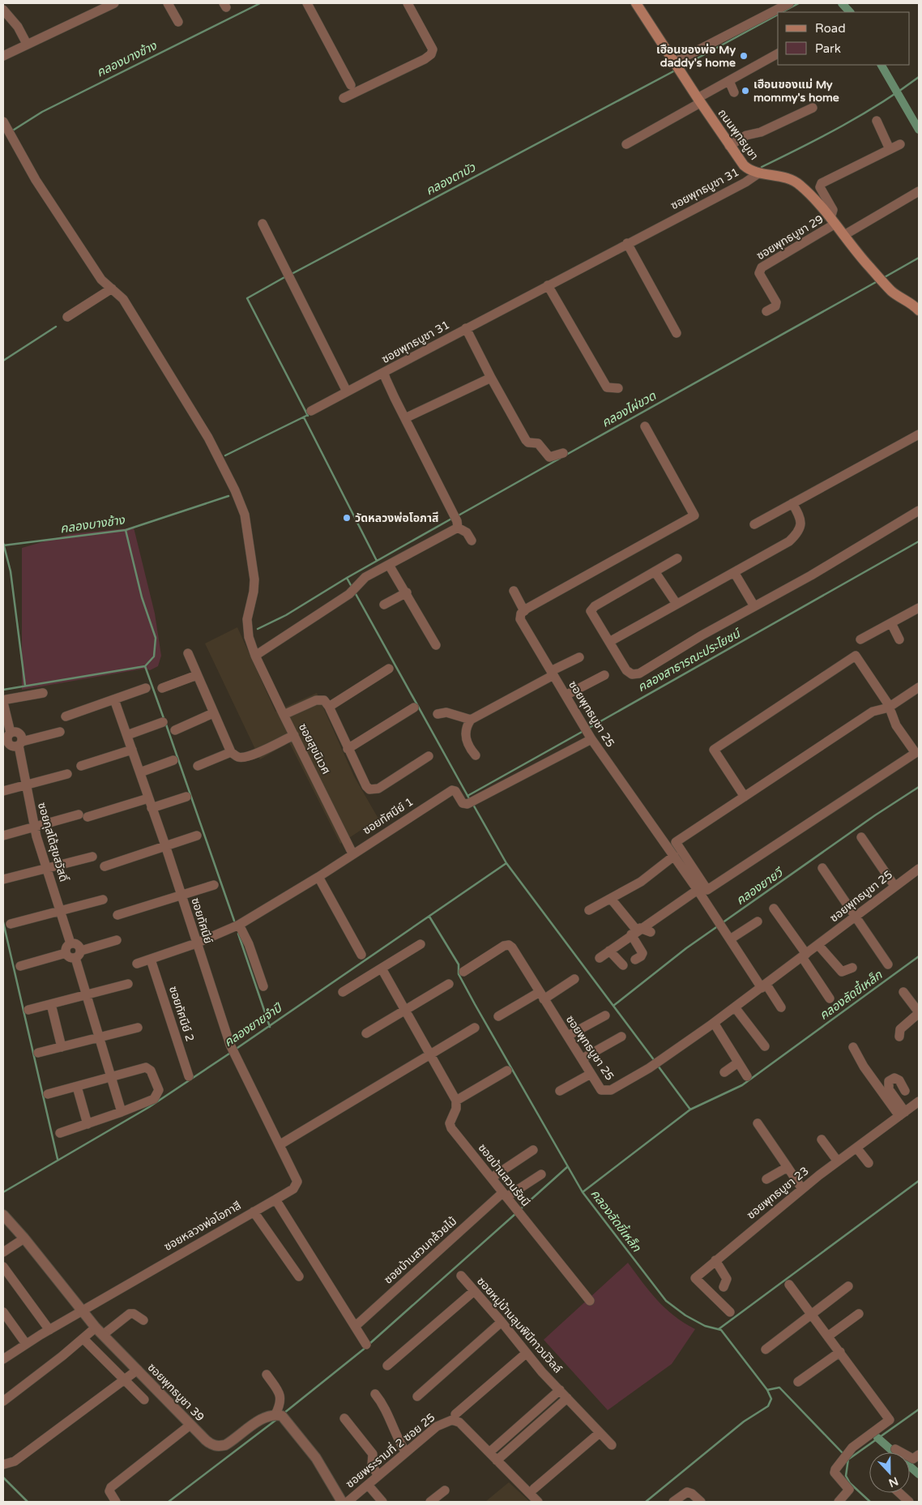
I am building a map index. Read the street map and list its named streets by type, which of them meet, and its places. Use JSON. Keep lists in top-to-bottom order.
{
  "streets": {
    "main road": ["ถนนพุทธบูชา"],
    "street": [
      "ซอยพุทธบูชา 31",
      "ซอยพุทธบูชา 29",
      "ซอยพุทธบูชา 25",
      "ซอยสุขนิเวศ",
      "ซอยทัศนีย์ 1",
      "ซอยกุสโต้สุขสวัสดิ์",
      "ซอยทัศนีย์",
      "ซอยทัศนีย์ 2",
      "ซอยบ้านสวนรัชนี",
      "ซอยพุทธบูชา 23",
      "ซอยหลวงพ่อโอภาสี",
      "ซอยบ้านสวนกล้วยไม้",
      "ซอยหมู่บ้านลุมพินีทาวน์วิลล์",
      "ซอยพุทธบูชา 39",
      "ซอยพระรามที่ 2 ซอย 25"
    ]
  },
  "crossings": [
    ["ถนนพุทธบูชา", "ซอยพุทธบูชา 31"],
    ["ถนนพุทธบูชา", "ซอยพุทธบูชา 29"],
    ["ซอยพุทธบูชา 25", "ซอยทัศนีย์ 1"],
    ["ซอยสุขนิเวศ", "ซอยทัศนีย์ 1"],
    ["ซอยทัศนีย์ 1", "ซอยทัศนีย์"],
    ["ซอยทัศนีย์", "ซอยหลวงพ่อโอภาสี"],
    ["ซอยบ้านสวนรัชนี", "ซอยบ้านสวนกล้วยไม้"],
    ["ซอยหลวงพ่อโอภาสี", "ซอยพุทธบูชา 39"],
    ["ซอยหมู่บ้านลุมพินีทาวน์วิลล์", "ซอยพระรามที่ 2 ซอย 25"]
  ],
  "water": [
    "คลองบางช้าง",
    "คลองตาบัว",
    "คลองไผ่ขวด",
    "คลองสาธารณะประโยชน์",
    "คลองยายวี",
    "คลองลัดขี้เหล็ก",
    "คลองยายจำปี"
  ],
  "places": ["เฮือนของพ่อ My daddy's home", "เฮือนของแม่ My mommy's home", "วัดหลวงพ่อโอภาสี"],
  "legend": ["Road", "Park"],
  "north": "bottom"
}
